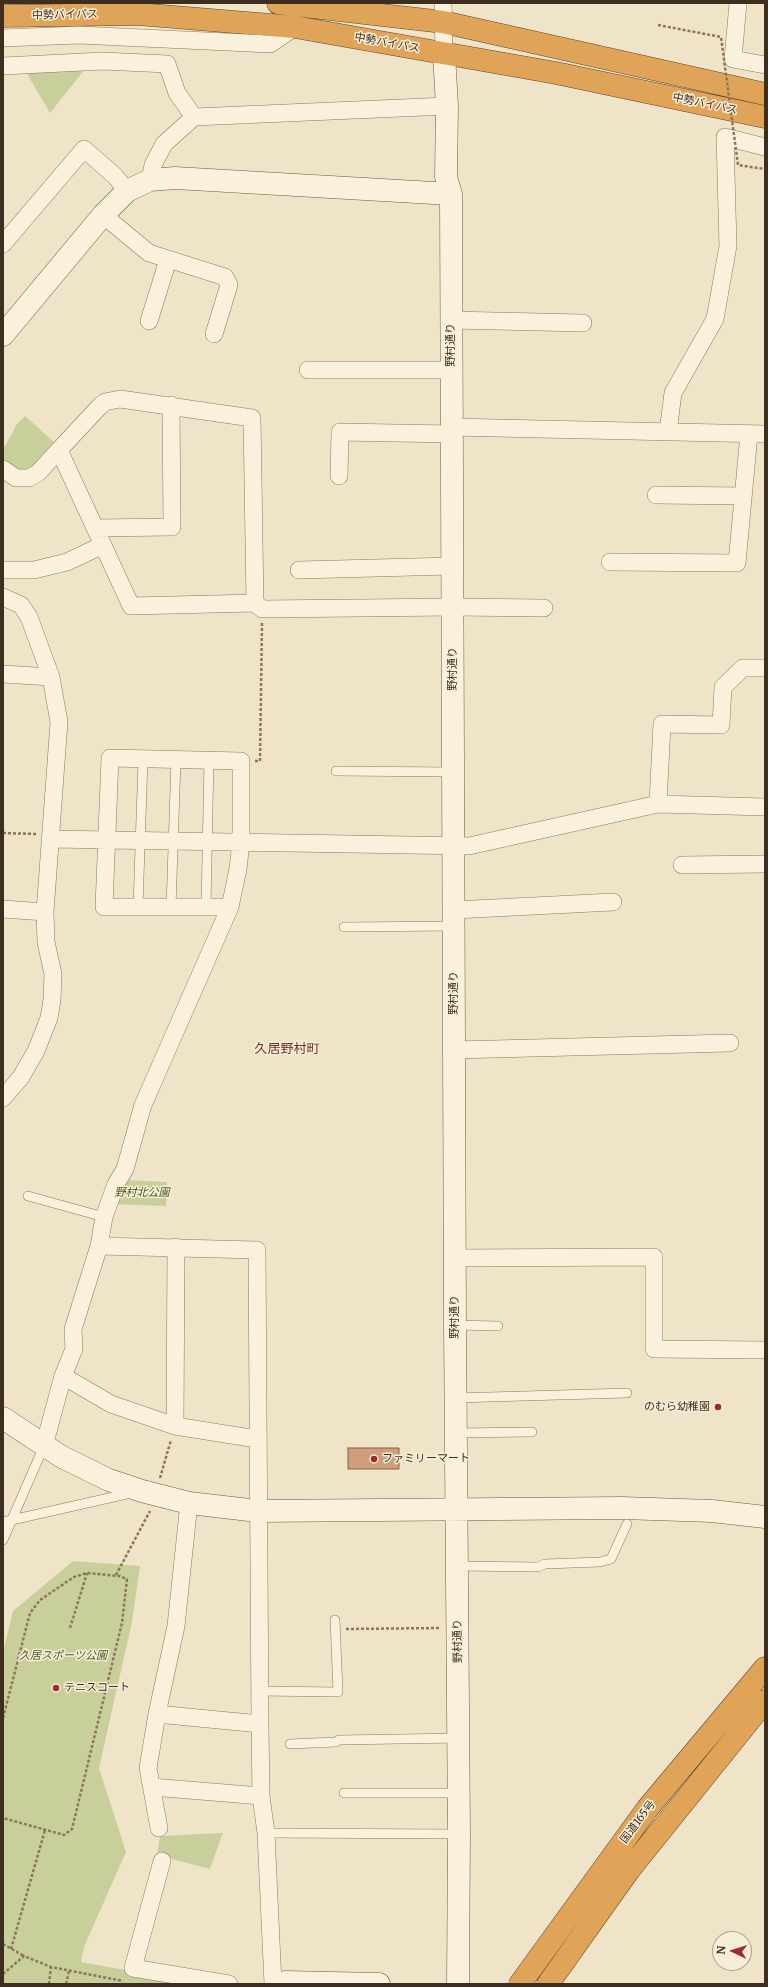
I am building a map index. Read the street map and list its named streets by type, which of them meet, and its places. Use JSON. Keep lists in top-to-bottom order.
{
  "streets": {
    "highway": ["中勢バイパス", "国道165号"],
    "street": ["野村通り"]
  },
  "crossings": [
    ["中勢バイパス", "野村通り"]
  ],
  "districts": ["久居野村町"],
  "parks": ["野村北公園", "久居スポーツ公園"],
  "places": ["のむら幼稚園", "ファミリーマート", "テニスコート"],
  "north": "left"
}
